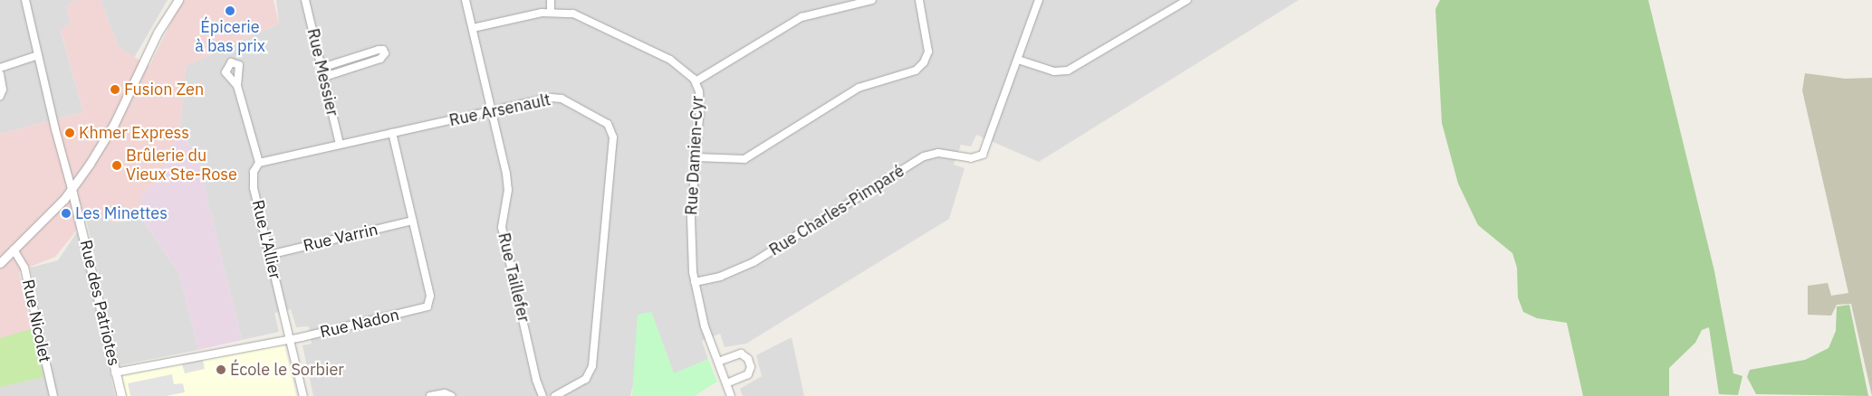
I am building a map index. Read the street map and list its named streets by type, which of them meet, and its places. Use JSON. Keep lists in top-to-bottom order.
{
  "streets": {
    "street": [
      "Rue Messier",
      "Rue Arsenault",
      "Rue Damien-Cyr",
      "Rue Charles-Pimparé",
      "Rue Varrin",
      "Rue L'Allier",
      "Rue Taillefer",
      "Rue des Patriotes",
      "Rue Nicolet",
      "Rue Nadon"
    ]
  },
  "crossings": [
    ["Rue Messier", "Rue Arsenault"],
    ["Rue Arsenault", "Rue L'Allier"],
    ["Rue Arsenault", "Rue Taillefer"],
    ["Rue Arsenault", "Rue Nadon"],
    ["Rue Damien-Cyr", "Rue Charles-Pimparé"],
    ["Rue Damien-Cyr", "Rue Taillefer"],
    ["Rue Varrin", "Rue L'Allier"],
    ["Rue Varrin", "Rue Nadon"],
    ["Rue L'Allier", "Rue Nadon"],
    ["Rue des Patriotes", "Rue Nadon"]
  ],
  "places": [
    "Épicerie à bas prix",
    "Fusion Zen",
    "Khmer Express",
    "Brûlerie du Vieux Ste-Rose",
    "Les Minettes",
    "École le Sorbier"
  ]
}
